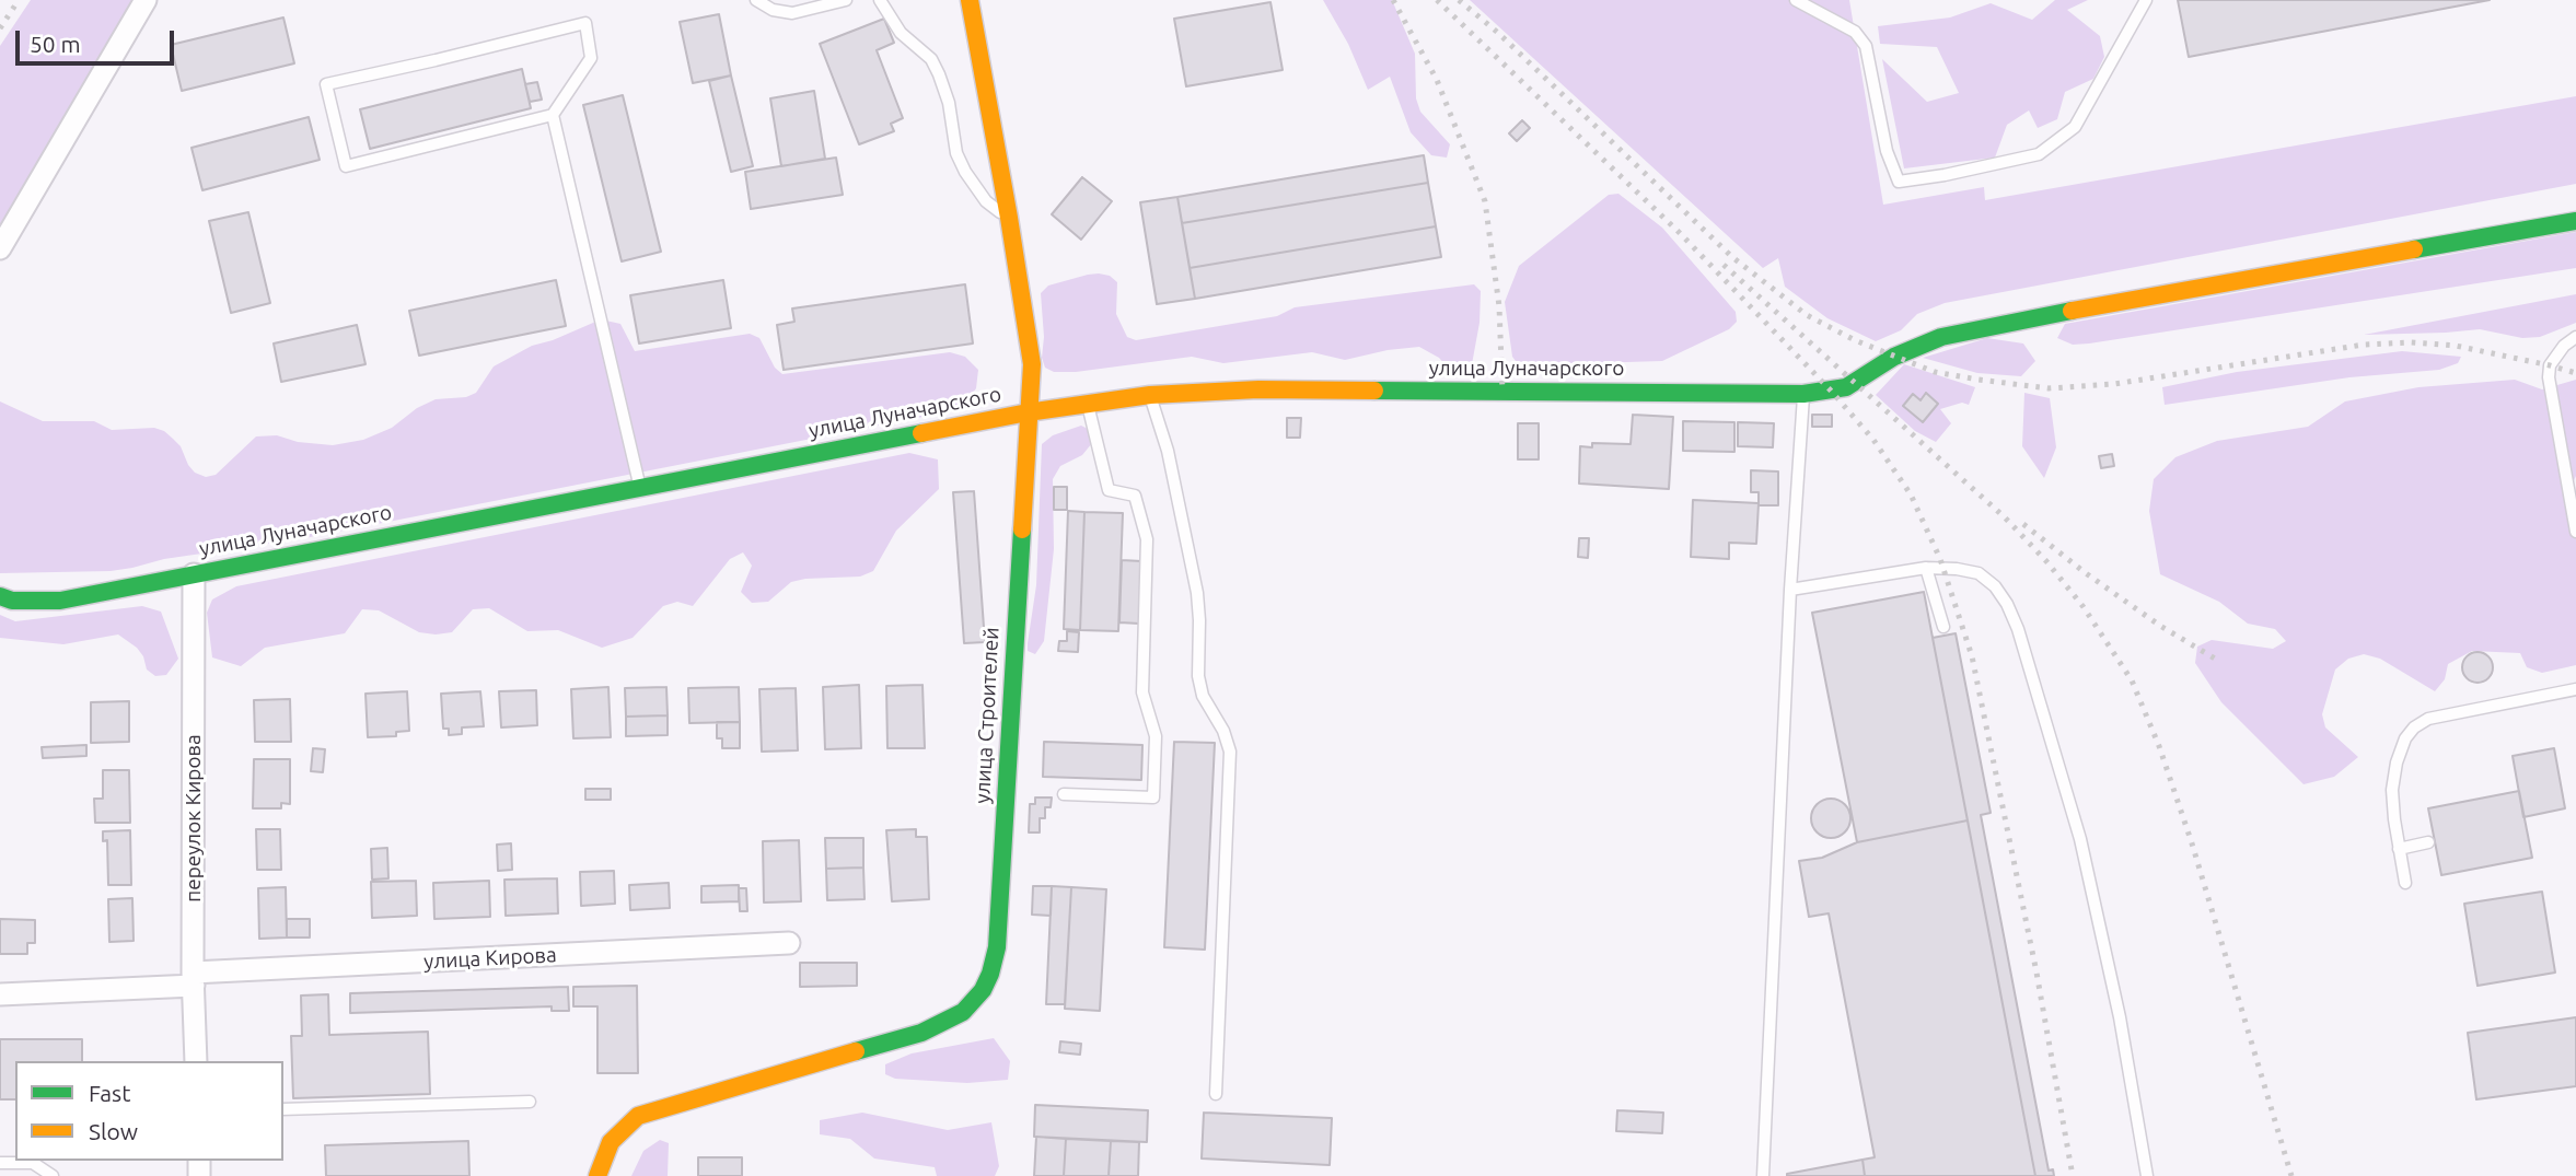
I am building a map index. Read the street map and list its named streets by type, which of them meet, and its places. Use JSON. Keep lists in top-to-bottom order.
{
  "streets": {
    "main road": ["улица Луначарского", "улица Строителей"],
    "street": ["переулок Кирова", "улица Кирова"]
  },
  "crossings": [
    ["улица Луначарского", "улица Строителей"],
    ["улица Луначарского", "переулок Кирова"],
    ["переулок Кирова", "улица Кирова"]
  ],
  "legend": ["Fast", "Slow"],
  "scale_bar": "50 m"
}
